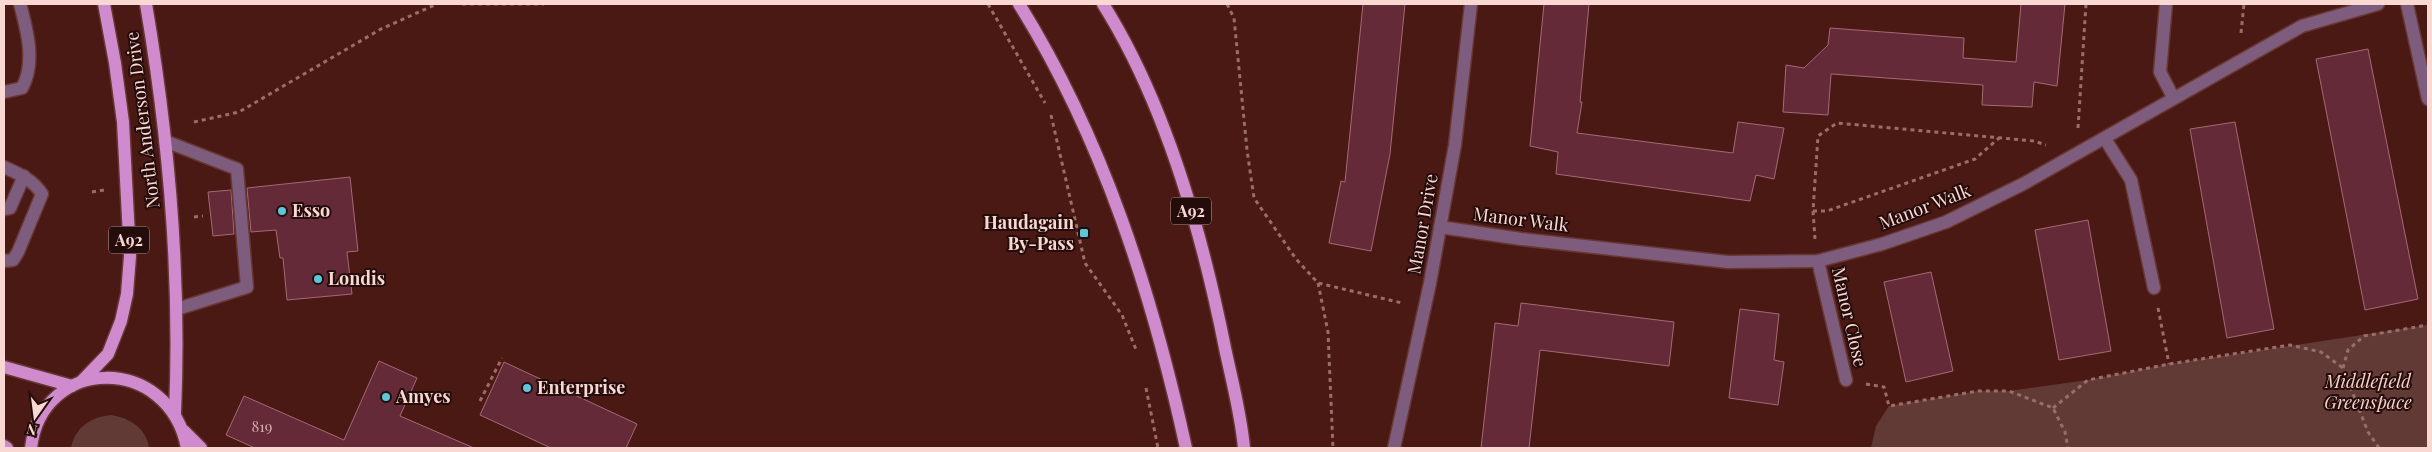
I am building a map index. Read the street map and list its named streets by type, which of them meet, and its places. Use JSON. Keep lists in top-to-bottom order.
{
  "streets": {
    "main road": ["North Anderson Drive", "A92"],
    "street": ["Manor Walk", "Manor Drive", "Manor Close"]
  },
  "crossings": [
    ["North Anderson Drive", "A92"],
    ["Manor Walk", "Manor Drive"],
    ["Manor Walk", "Manor Close"]
  ],
  "parks": ["Middlefield Greenspace"],
  "places": {
    "other": [
      "Esso",
      "Londis",
      "Enterprise",
      "Amyes"
    ],
    "transit": ["Haudagain By-Pass"]
  },
  "house_numbers": ["819"],
  "north": "bottom"
}
